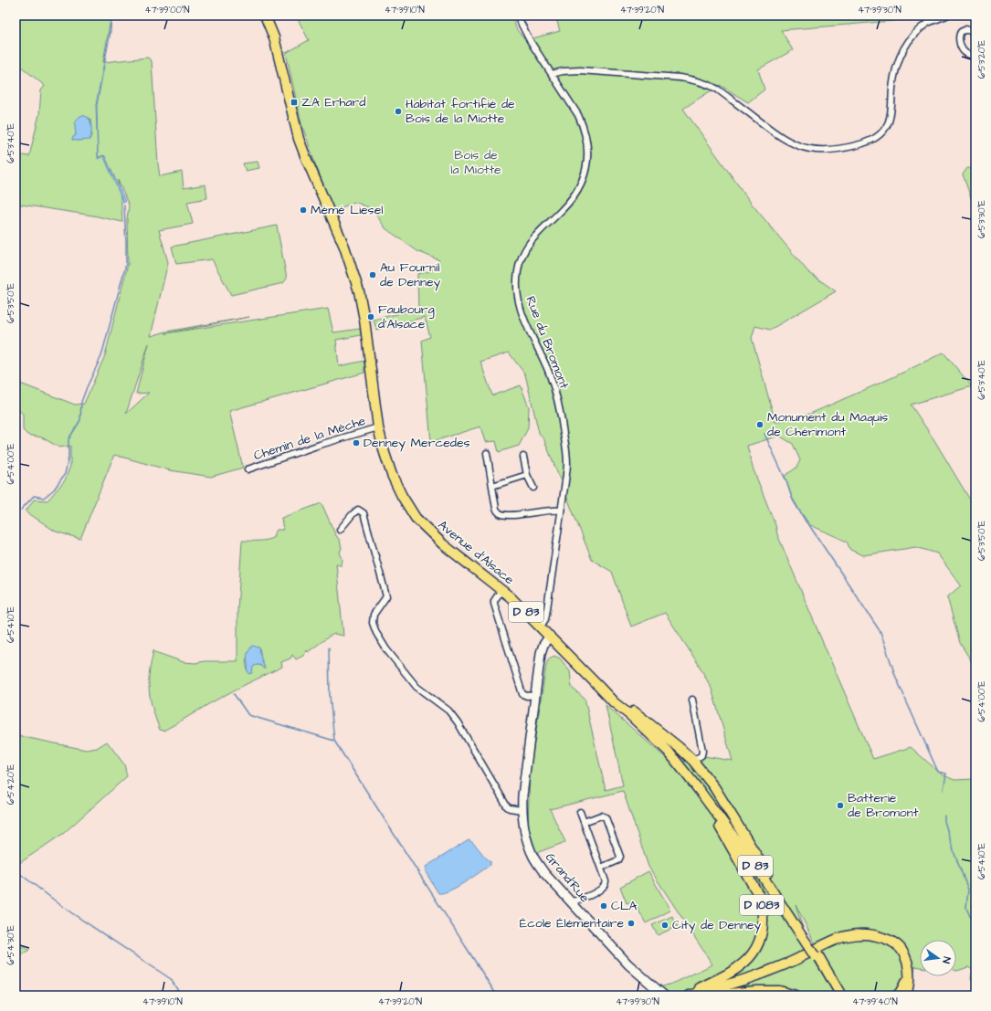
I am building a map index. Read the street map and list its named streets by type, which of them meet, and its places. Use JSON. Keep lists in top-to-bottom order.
{
  "streets": {
    "main road": ["Avenue d'Alsace", "D 83", "D 1083"],
    "street": ["Rue du Bromont", "Chemin de la Mèche", "Grand'Rue"]
  },
  "crossings": [
    ["Rue du Bromont", "Avenue d'Alsace"],
    ["Chemin de la Mèche", "Avenue d'Alsace"],
    ["Avenue d'Alsace", "D 83"],
    ["Avenue d'Alsace", "Grand'Rue"],
    ["Avenue d'Alsace", "D 1083"],
    ["D 83", "D 1083"]
  ],
  "parks": ["Bois de la Miotte"],
  "places": {
    "transit": ["ZA Erhard"],
    "other": [
      "Habitat fortifié de Bois de la Miotte",
      "Mémé Liesel",
      "Au Fournil de Denney",
      "Faubourg d'Alsace",
      "Monument du Maquis de Chérimont",
      "Denney Mercedes",
      "Batterie de Bromont",
      "CLA",
      "École Élémentaire",
      "City de Denney"
    ]
  },
  "north": "right",
  "coordinates": [
    "47°39'00\"N",
    "47°39'10\"N",
    "47°39'20\"N",
    "47°39'30\"N",
    "6°53'20\"E",
    "6°53'40\"E",
    "6°53'30\"E",
    "6°53'50\"E",
    "6°54'00\"E",
    "6°54'10\"E",
    "6°54'20\"E",
    "6°54'30\"E",
    "47°39'40\"N"
  ]
}
